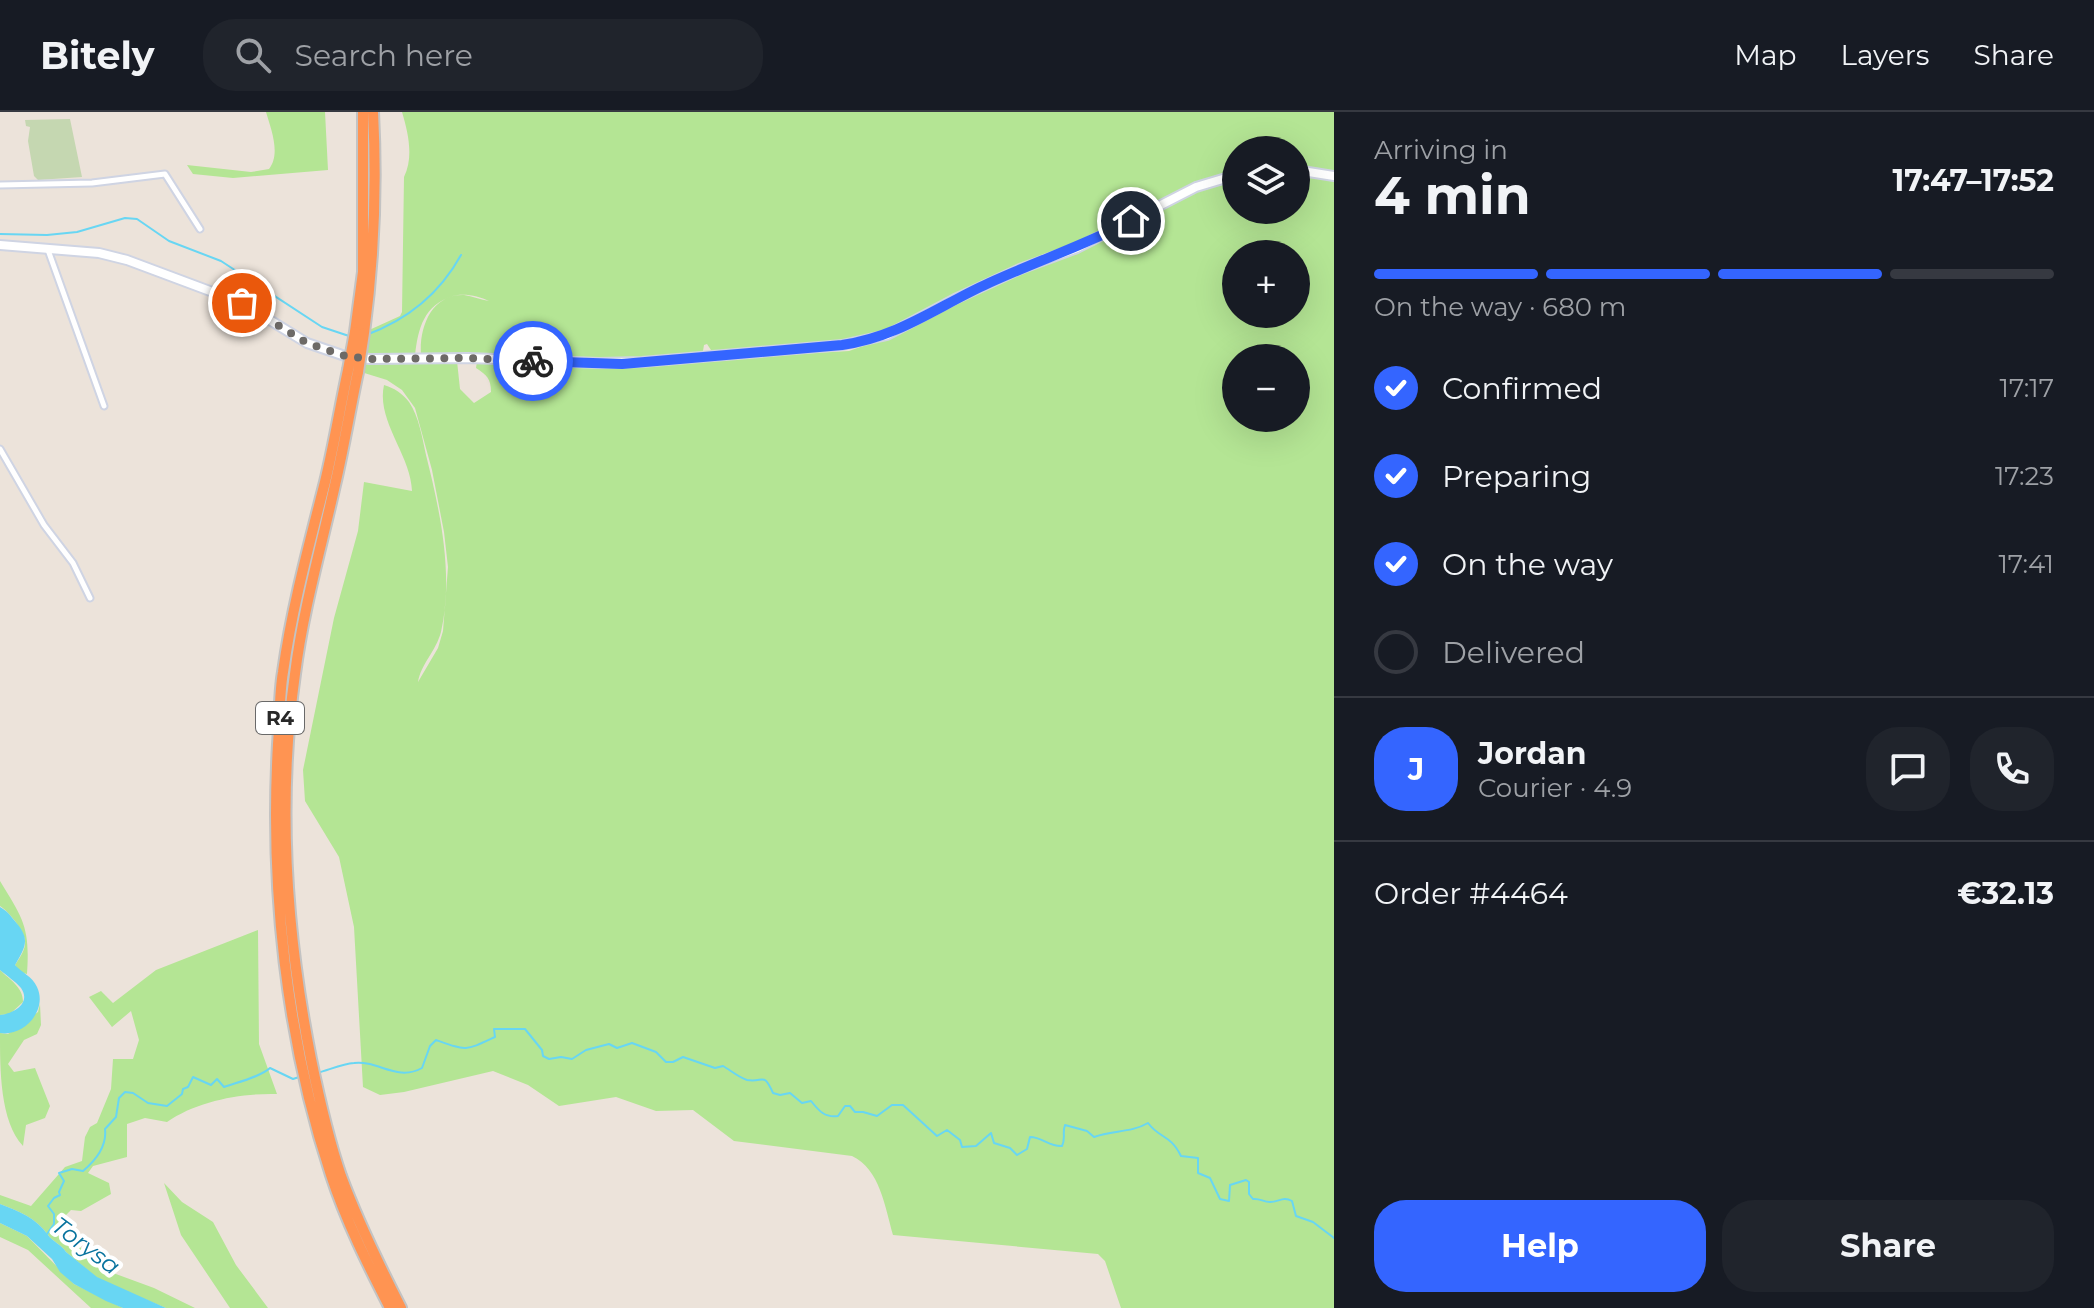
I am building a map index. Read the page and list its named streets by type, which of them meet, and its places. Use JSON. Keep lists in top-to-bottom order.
{
  "streets": {
    "highway": ["R4"]
  },
  "water": ["Torysa"],
  "page": {
    "header": "Bitely",
    "search": "Search here",
    "nav": ["Map", "Layers", "Share"],
    "heading": ["4 min", "Arriving in", "17:47–17:52"],
    "panel": [
      "Jordan",
      "Courier · 4.9",
      "Order #4464",
      "€32.13"
    ],
    "map_buttons": ["+", "−"],
    "bar": "On the way · 680 m",
    "list": [
      ["Confirmed", "17:17"],
      ["Preparing", "17:23"],
      ["On the way", "17:41"],
      "Delivered"
    ],
    "round": "J",
    "buttons": ["Help", "Share"]
  }
}
